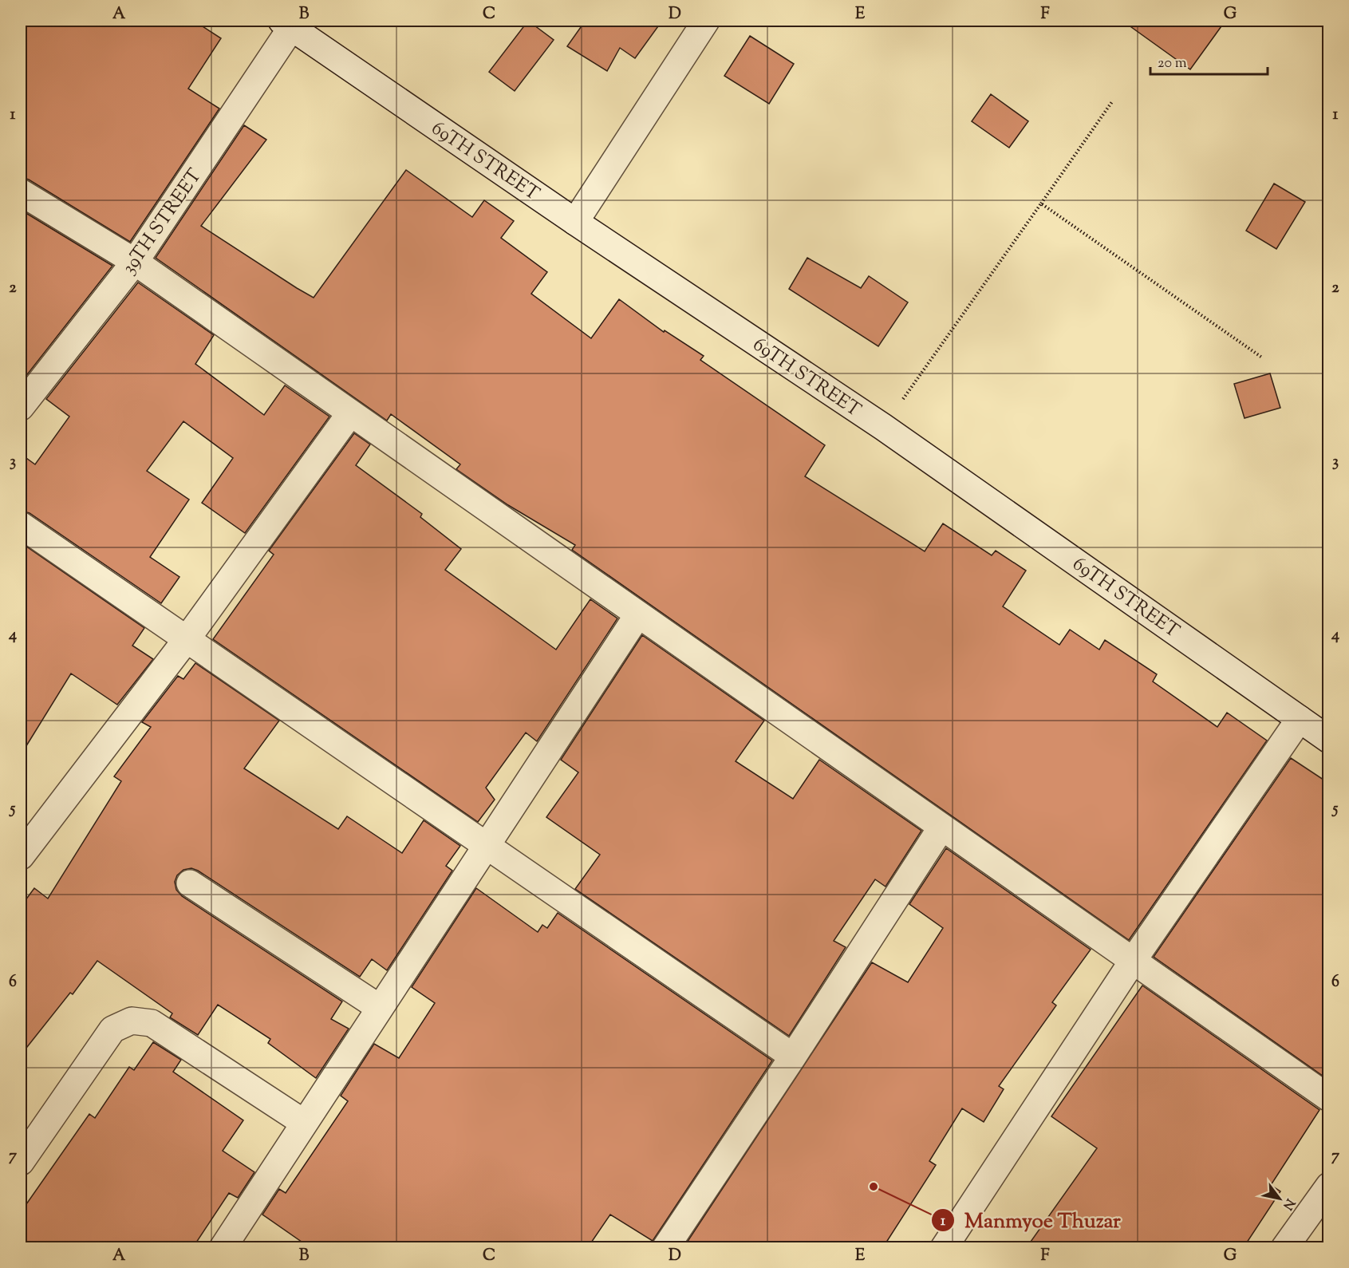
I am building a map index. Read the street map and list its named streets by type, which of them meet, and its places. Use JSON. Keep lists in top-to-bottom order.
{
  "streets": {
    "street": ["69TH STREET", "39TH STREET"]
  },
  "crossings": [
    ["69TH STREET", "39TH STREET"]
  ],
  "places": ["Manmyoe Thuzar"],
  "scale_bar": "20 m",
  "north": "bottom right",
  "grid": {
    "columns": [
      "A",
      "B",
      "C",
      "D",
      "E",
      "F",
      "G"
    ],
    "rows": [
      "1",
      "2",
      "3",
      "4",
      "5",
      "6",
      "7"
    ]
  }
}
